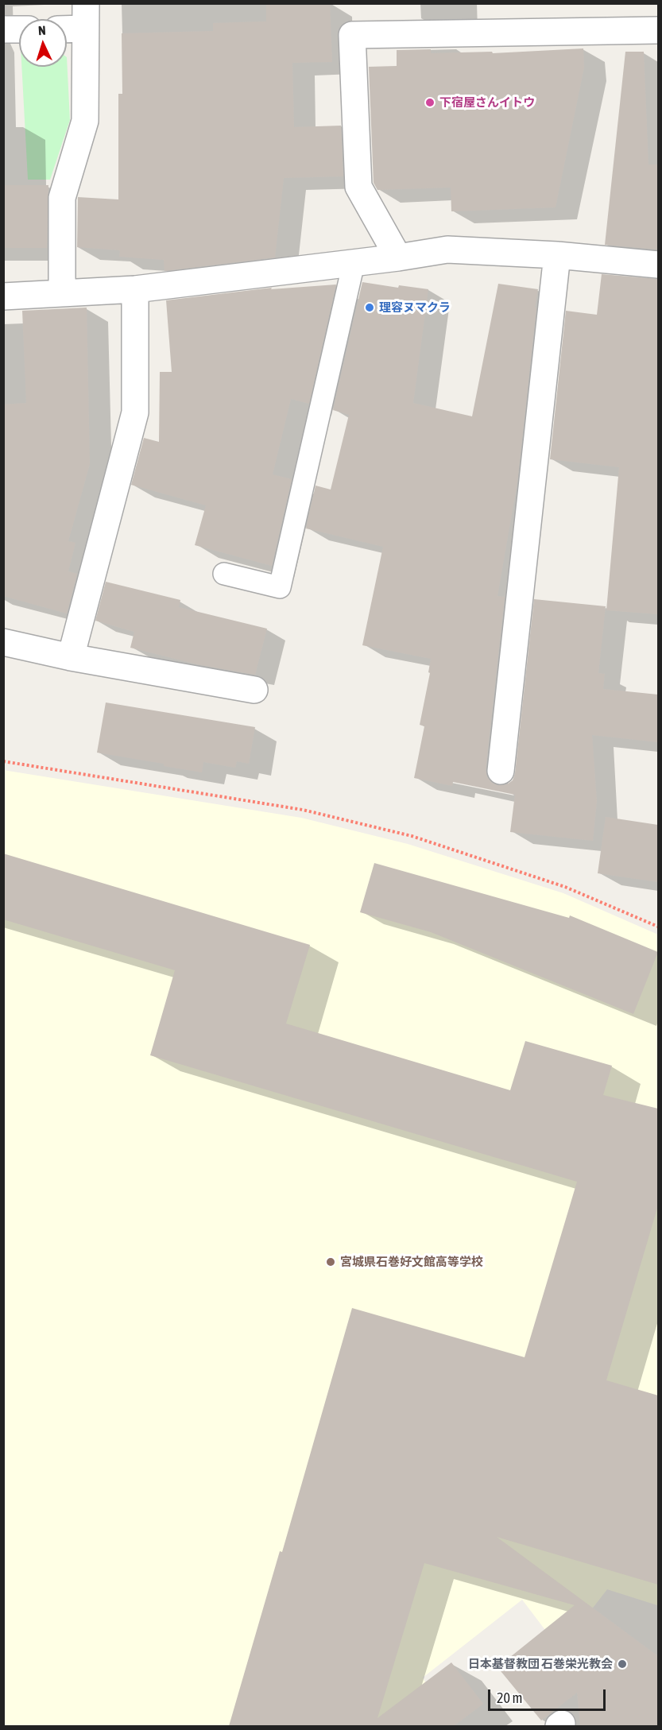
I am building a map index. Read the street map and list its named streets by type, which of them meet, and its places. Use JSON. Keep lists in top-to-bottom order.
{
  "places": [
    "下宿屋さんイトウ",
    "理容ヌマクラ",
    "宮城県石巻好文館高等学校",
    "日本基督教団 石巻栄光教会"
  ],
  "scale_bar": "20 m",
  "north": "top"
}
